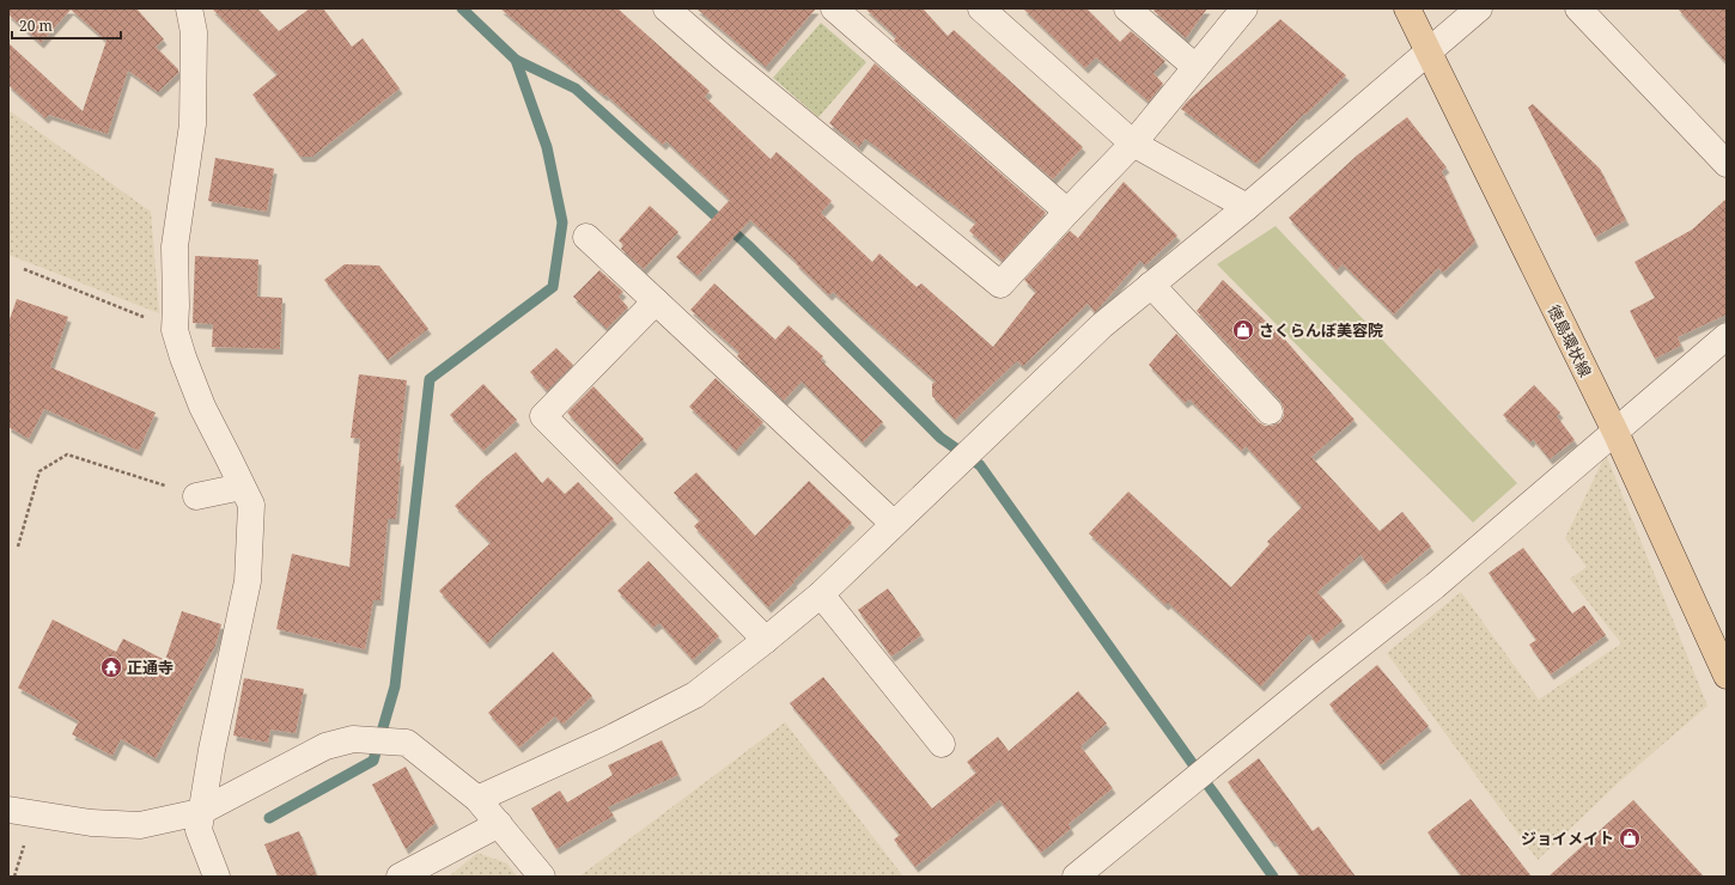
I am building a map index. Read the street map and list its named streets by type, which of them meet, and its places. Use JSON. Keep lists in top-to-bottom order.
{
  "streets": {
    "main road": ["徳島環状線"]
  },
  "places": {
    "shop": ["さくらんぼ美容院", "ジョイメイト"],
    "temple": ["正通寺"]
  },
  "scale_bar": "20 m"
}
